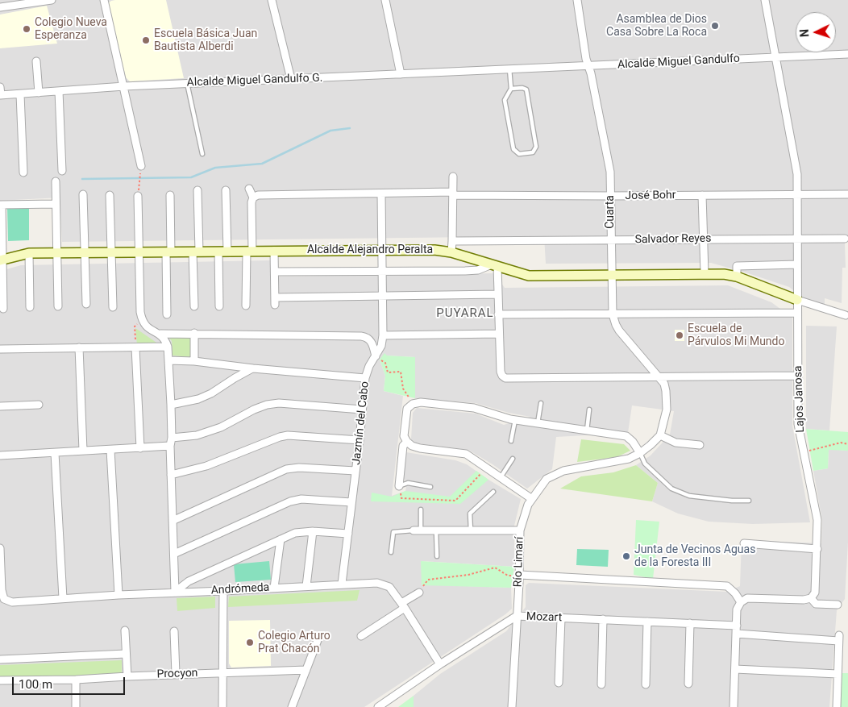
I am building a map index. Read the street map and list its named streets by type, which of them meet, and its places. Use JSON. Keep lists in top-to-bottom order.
{
  "streets": {
    "street": [
      "Alcalde Miguel Gandulfo",
      "Alcalde Miguel Gandulfo G.",
      "José Bohr",
      "Cuarta",
      "Salvador Reyes",
      "Alcalde Alejandro Peralta",
      "Lajos Janosa",
      "Jazmín del Cabo",
      "Río Limarí",
      "Andrómeda",
      "Mozart",
      "Procyon"
    ]
  },
  "crossings": [
    ["Alcalde Miguel Gandulfo", "Alcalde Miguel Gandulfo G."],
    ["Alcalde Miguel Gandulfo", "Cuarta"],
    ["Alcalde Miguel Gandulfo", "Lajos Janosa"],
    ["José Bohr", "Cuarta"],
    ["José Bohr", "Lajos Janosa"],
    ["José Bohr", "Jazmín del Cabo"],
    ["Cuarta", "Salvador Reyes"],
    ["Cuarta", "Alcalde Alejandro Peralta"],
    ["Cuarta", "Río Limarí"],
    ["Salvador Reyes", "Lajos Janosa"],
    ["Alcalde Alejandro Peralta", "Lajos Janosa"],
    ["Alcalde Alejandro Peralta", "Jazmín del Cabo"],
    ["Jazmín del Cabo", "Andrómeda"],
    ["Río Limarí", "Mozart"],
    ["Andrómeda", "Mozart"]
  ],
  "districts": ["PUYARAL"],
  "places": [
    "Asamblea de Dios Casa Sobre La Roca",
    "Colegio Nueva Esperanza",
    "Escuela Básica Juan Bautista Alberdi",
    "Escuela de Párvulos Mi Mundo",
    "Junta de Vecinos Aguas de la Foresta III",
    "Colegio Arturo Prat Chacón"
  ],
  "scale_bar": "100 m",
  "north": "left"
}
